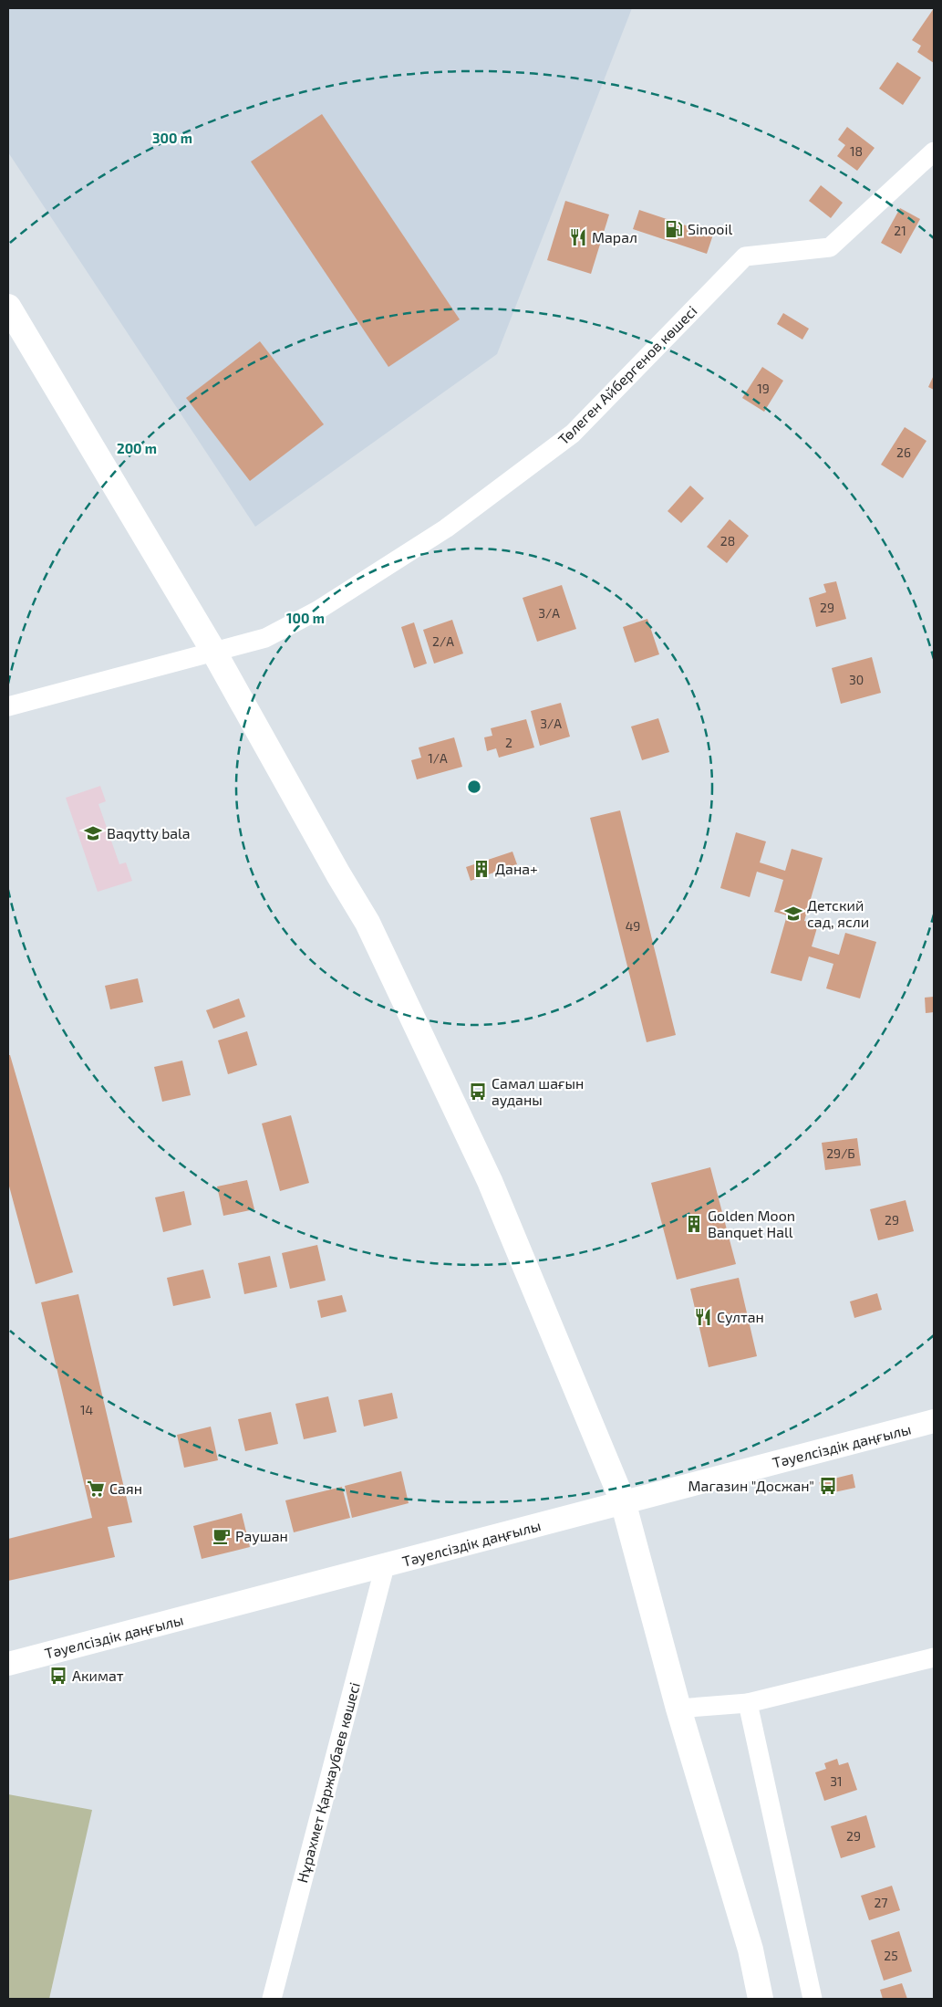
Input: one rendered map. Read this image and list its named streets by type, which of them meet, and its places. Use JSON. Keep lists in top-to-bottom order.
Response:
{
  "streets": {
    "street": ["Төлеген Айбергенов көшесі", "Тәуелсіздік даңғылы", "Нұрахмет Қаржаубаев көшесі"]
  },
  "crossings": [
    ["Тәуелсіздік даңғылы", "Нұрахмет Қаржаубаев көшесі"]
  ],
  "places": {
    "fuel station": ["Sinooil"],
    "restaurant": ["Марал", "Султан"],
    "school or university": ["Baqytty bala", "Детский сад, ясли"],
    "building": ["Дана+", "Golden Moon Banquet Hall"],
    "bus stop": ["Самал шағын ауданы", "Магазин \"Досжан\"", "Акимат"],
    "supermarket": ["Саян"],
    "cafe": ["Раушан"]
  },
  "house_numbers": [
    "18",
    "21",
    "19",
    "26",
    "28",
    "29",
    "3/А",
    "2/А",
    "30",
    "3/А",
    "2",
    "1/А",
    "49",
    "29/Б",
    "29",
    "14",
    "31",
    "29",
    "27",
    "25"
  ],
  "rings": ["300 m", "200 m", "100 m"]
}
